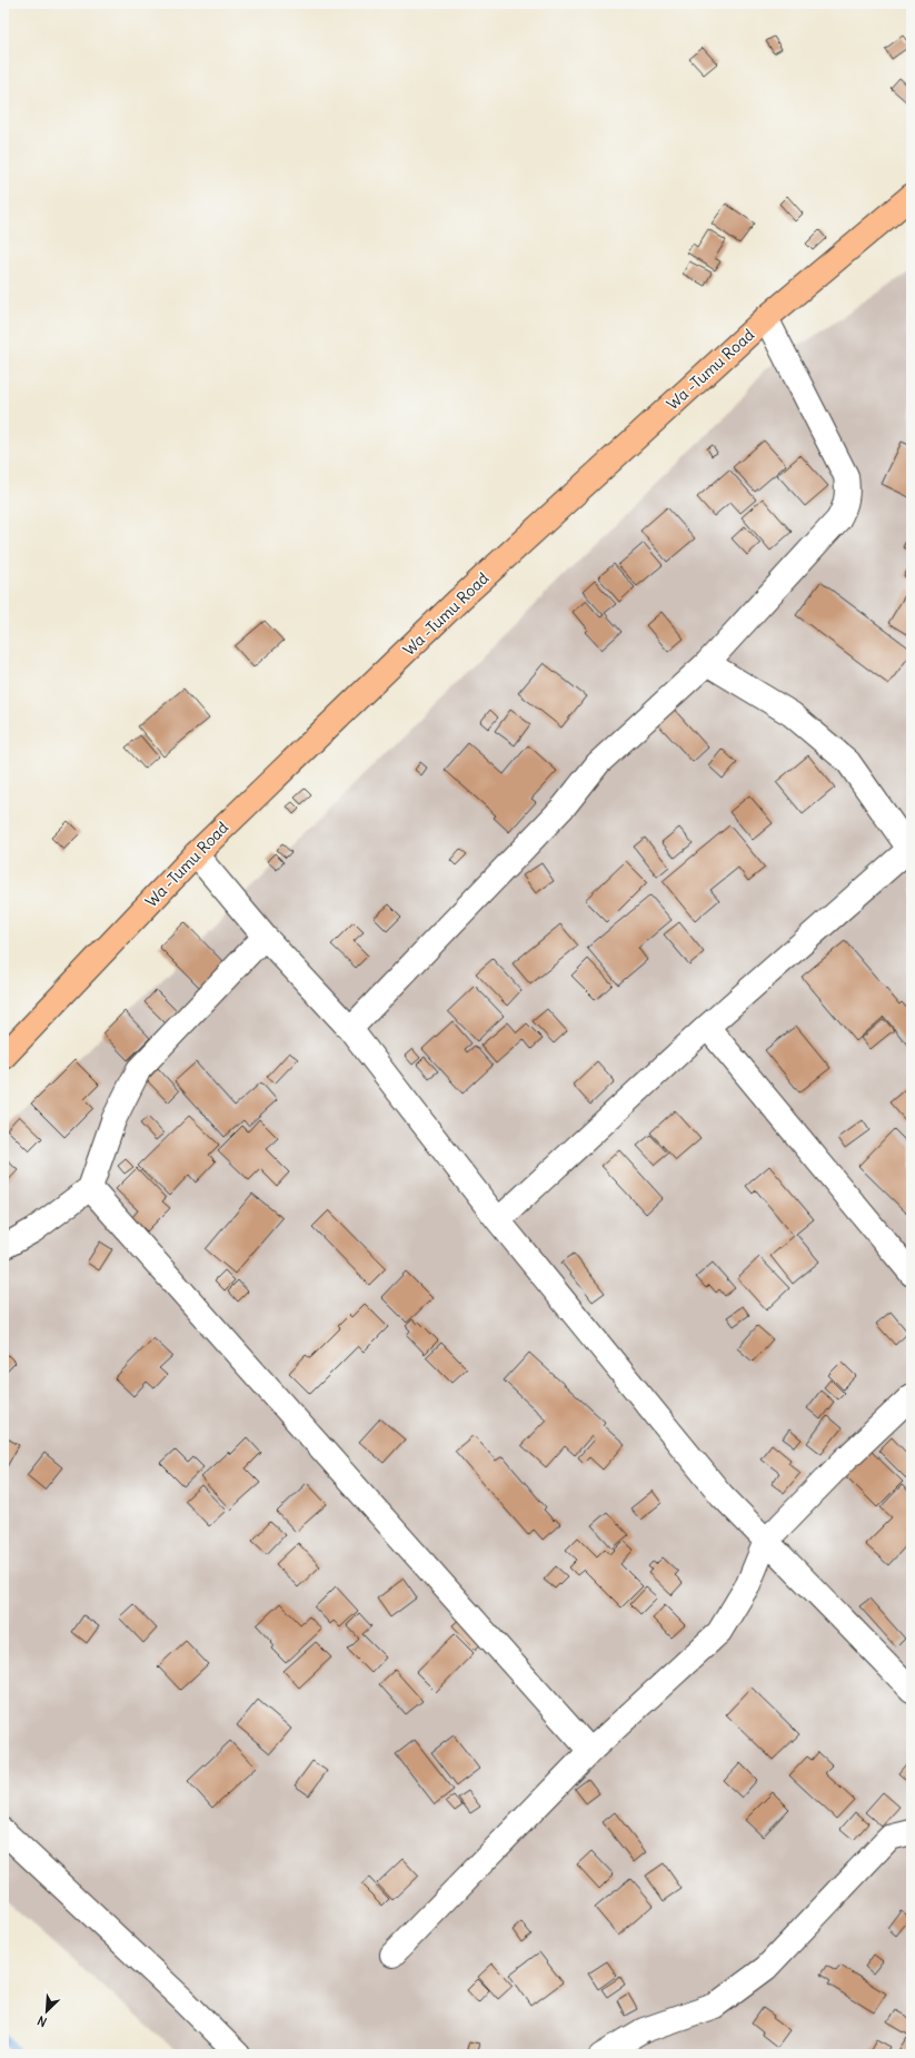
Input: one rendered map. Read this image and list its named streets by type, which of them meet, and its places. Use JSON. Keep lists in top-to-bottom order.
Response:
{
  "streets": {
    "highway": ["Wa -Tumu Road"]
  },
  "north": "bottom left"
}
